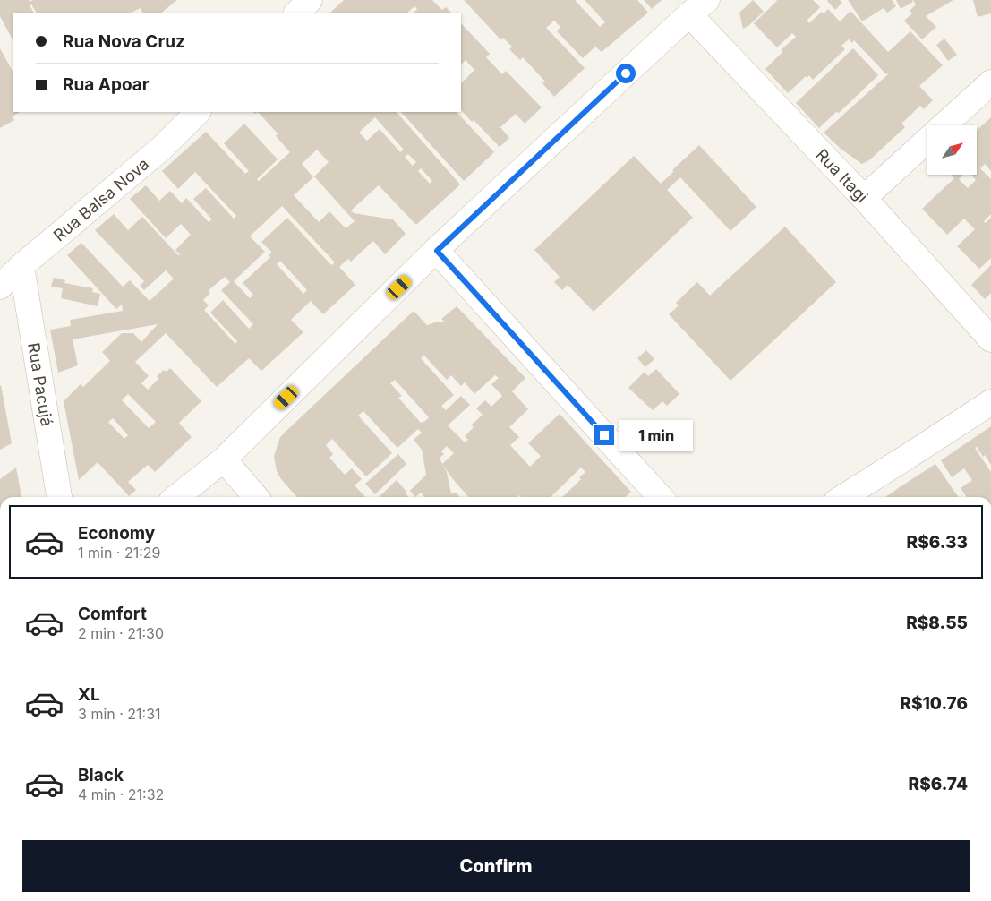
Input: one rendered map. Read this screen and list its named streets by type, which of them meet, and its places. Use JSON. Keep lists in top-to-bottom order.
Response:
{
  "streets": {
    "street": ["Rua Itagi", "Rua Balsa Nova", "Rua Pacujá"]
  },
  "crossings": [
    ["Rua Balsa Nova", "Rua Pacujá"]
  ],
  "north": "top right",
  "page": {
    "banner": ["Rua Nova Cruz", "Rua Apoar"],
    "bubble": "1 min",
    "list": [
      {
        "name": "Economy",
        "note": "1 min · 21:29",
        "value": "R$6.33"
      },
      {
        "name": "Comfort",
        "note": "2 min · 21:30",
        "value": "R$8.55"
      },
      {
        "name": "XL",
        "note": "3 min · 21:31",
        "value": "R$10.76"
      },
      {
        "name": "Black",
        "note": "4 min · 21:32",
        "value": "R$6.74"
      }
    ],
    "buttons": "Confirm"
  }
}
